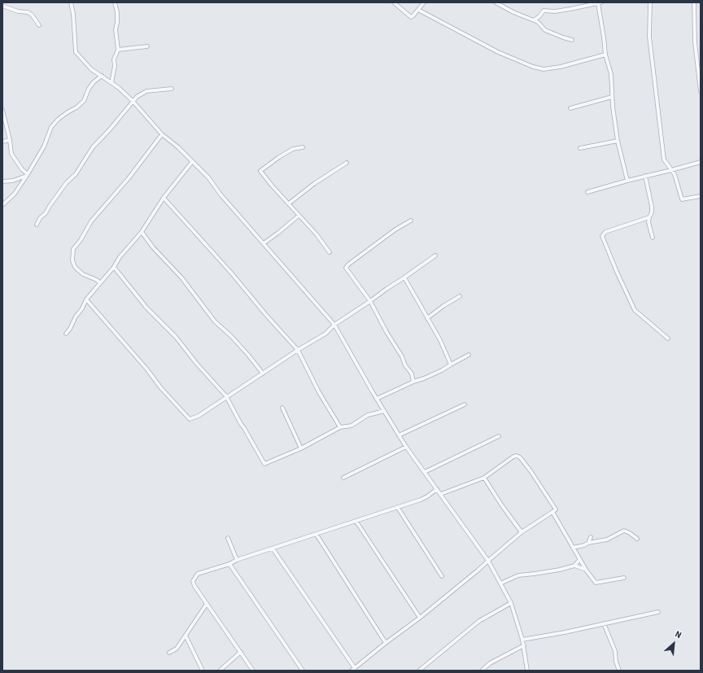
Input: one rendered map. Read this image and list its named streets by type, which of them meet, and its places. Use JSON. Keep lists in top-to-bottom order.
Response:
{
  "north": "top right"
}
